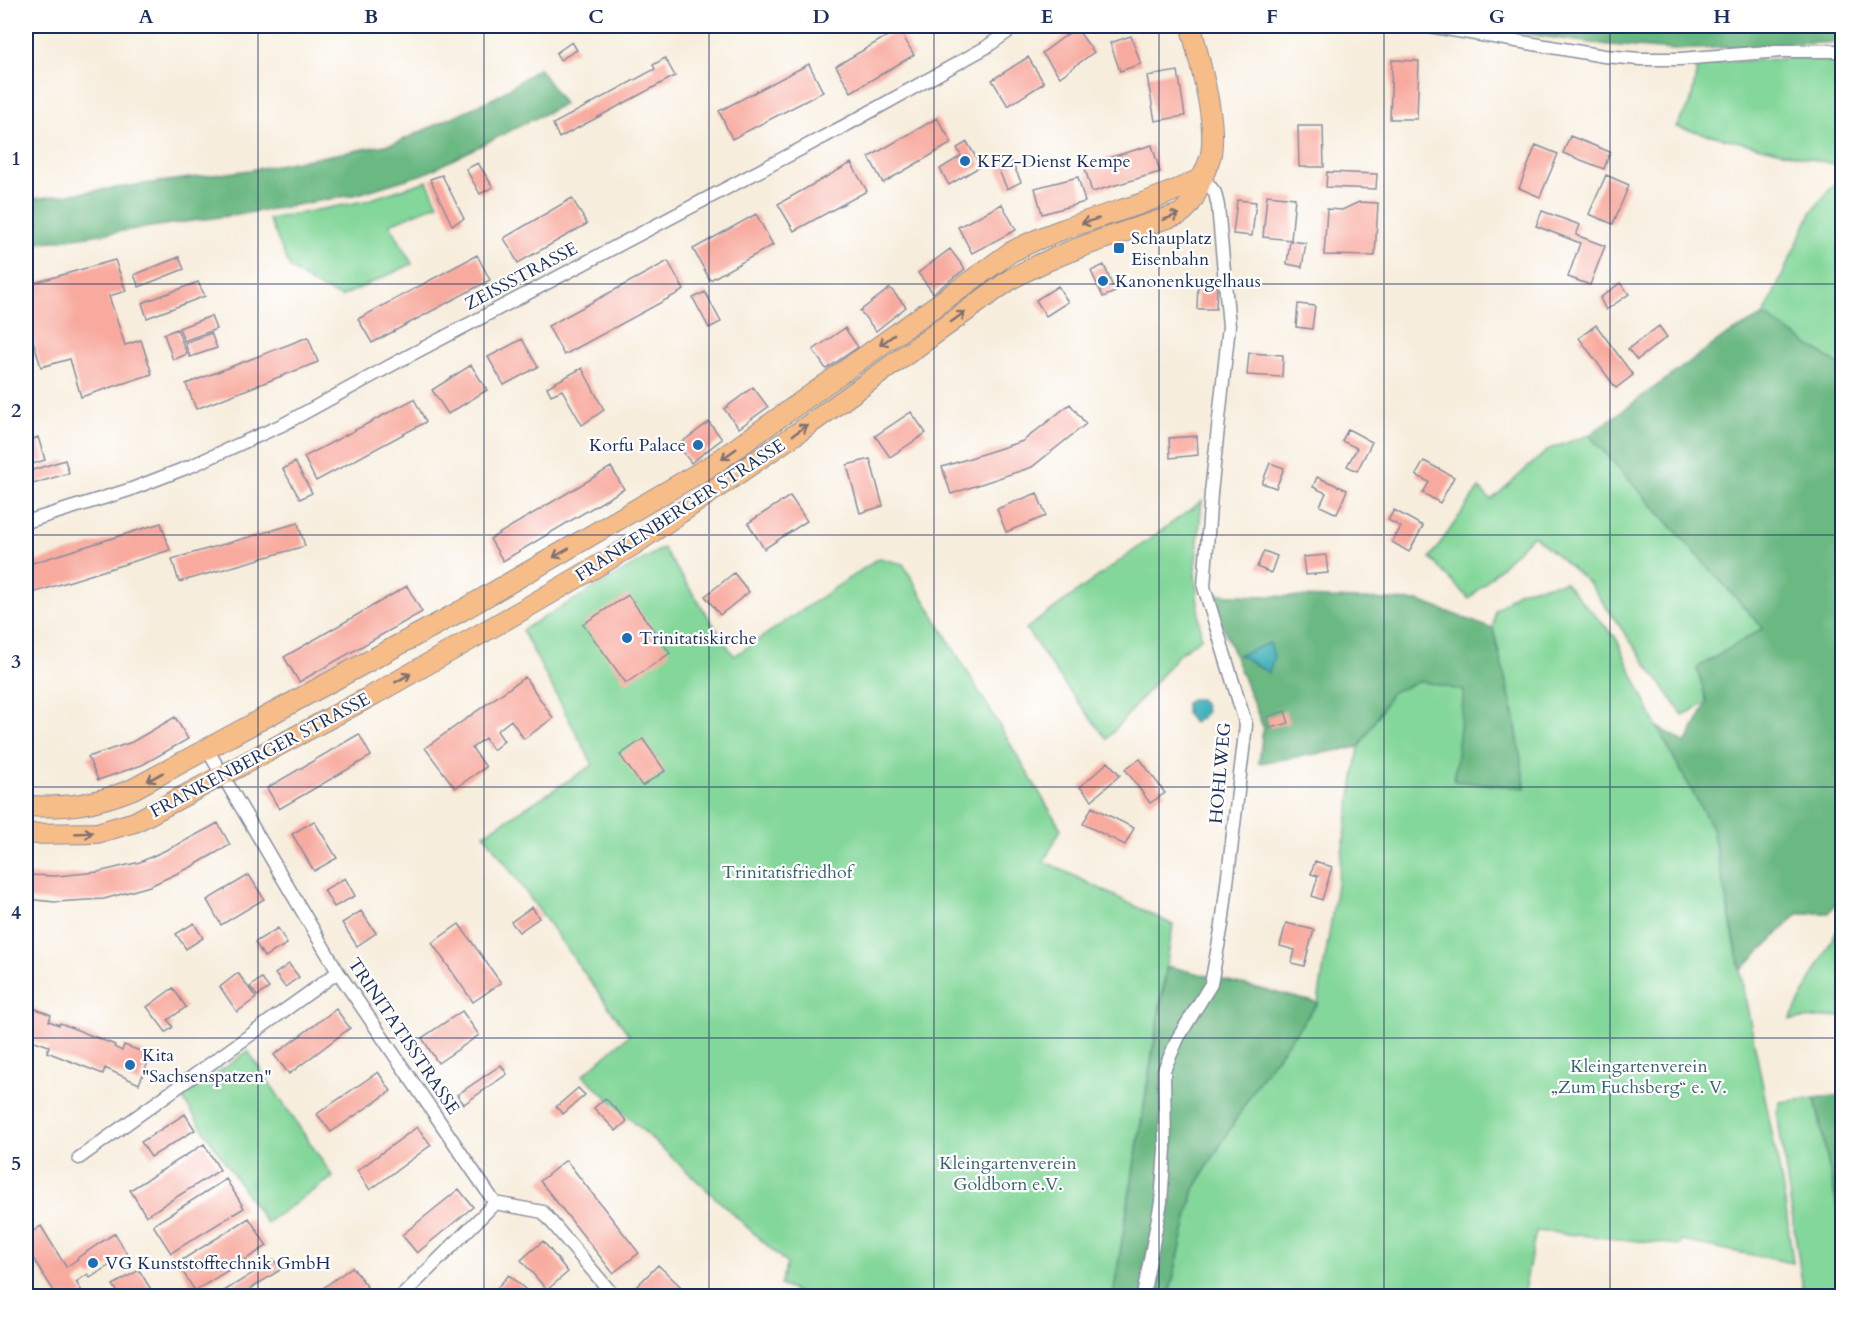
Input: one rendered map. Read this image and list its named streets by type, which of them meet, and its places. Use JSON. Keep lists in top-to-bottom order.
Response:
{
  "streets": {
    "main road": ["FRANKENBERGER STRASSE"],
    "street": ["ZEISSSTRASSE", "HOHLWEG", "TRINITATISSTRASSE"]
  },
  "crossings": [
    ["FRANKENBERGER STRASSE", "HOHLWEG"],
    ["FRANKENBERGER STRASSE", "TRINITATISSTRASSE"]
  ],
  "parks": ["Trinitatisfriedhof", "Kleingartenverein „Zum Fuchsberg“ e. V.", "Kleingartenverein Goldborn e.V."],
  "places": {
    "other": [
      "KFZ-Dienst Kempe",
      "Kanonenkugelhaus",
      "Korfu Palace",
      "Trinitatiskirche",
      "Kita \"Sachsenspatzen\"",
      "VG Kunststofftechnik GmbH"
    ],
    "transit": ["Schauplatz Eisenbahn"]
  },
  "grid": {
    "columns": [
      "A",
      "B",
      "C",
      "D",
      "E",
      "F",
      "G",
      "H"
    ],
    "rows": [
      "1",
      "2",
      "3",
      "4",
      "5"
    ]
  }
}
